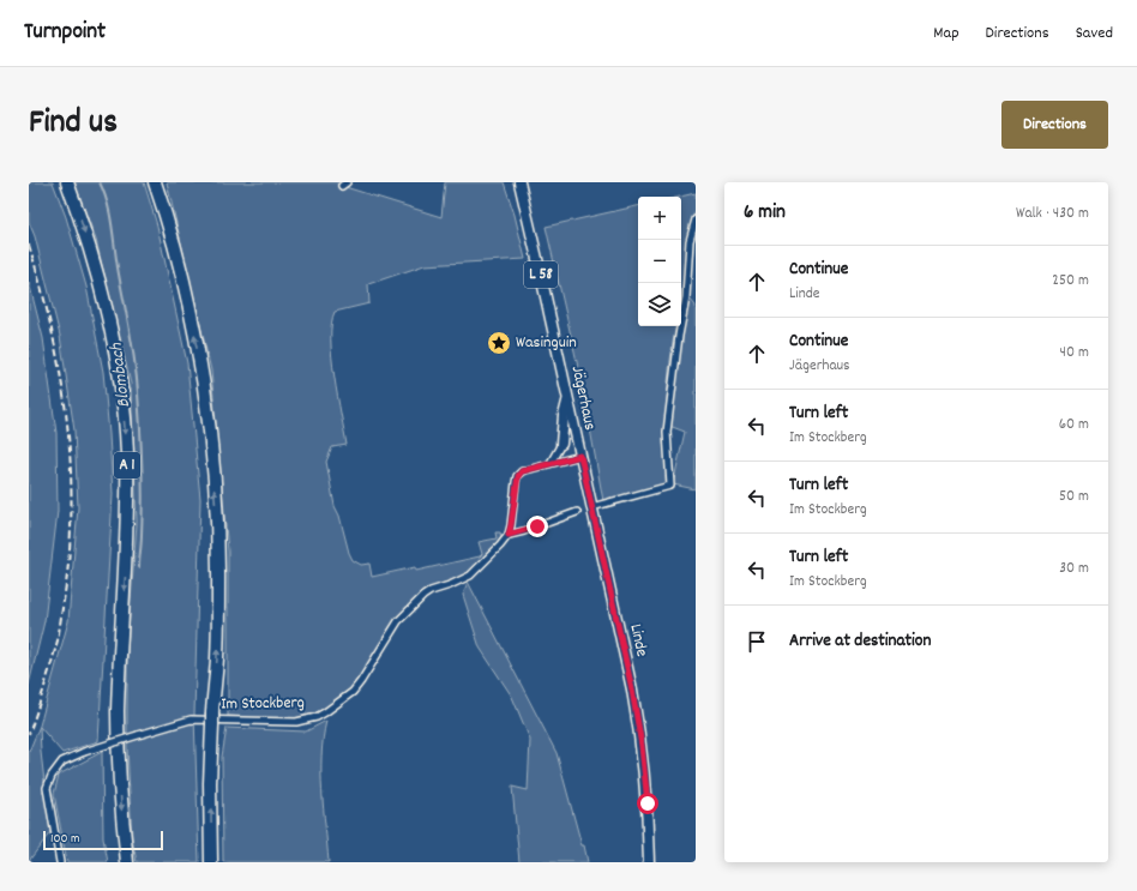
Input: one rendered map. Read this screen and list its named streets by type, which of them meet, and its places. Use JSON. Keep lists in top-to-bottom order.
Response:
{
  "streets": {
    "highway": ["A 1"],
    "main road": ["L 58", "Jägerhaus", "Linde"],
    "street": ["Im Stockberg"]
  },
  "crossings": [
    ["Jägerhaus", "Linde"],
    ["Jägerhaus", "Im Stockberg"]
  ],
  "water": ["Blombach"],
  "places": {
    "place": ["Wasinguin"]
  },
  "scale_bar": "100 m",
  "page": {
    "header": "Turnpoint",
    "nav": ["Map", "Directions", "Saved"],
    "title": "Find us",
    "buttons": "Directions",
    "heading": ["6 min", "Walk · 430 m"],
    "map_buttons": ["+", "−"],
    "list": [
      ["Continue", "Linde", "250 m"],
      ["Continue", "Jägerhaus", "40 m"],
      ["Turn left", "Im Stockberg", "60 m"],
      ["Turn left", "Im Stockberg", "50 m"],
      ["Turn left", "Im Stockberg", "30 m"],
      "Arrive at destination"
    ],
    "scale": "100 m"
  }
}
